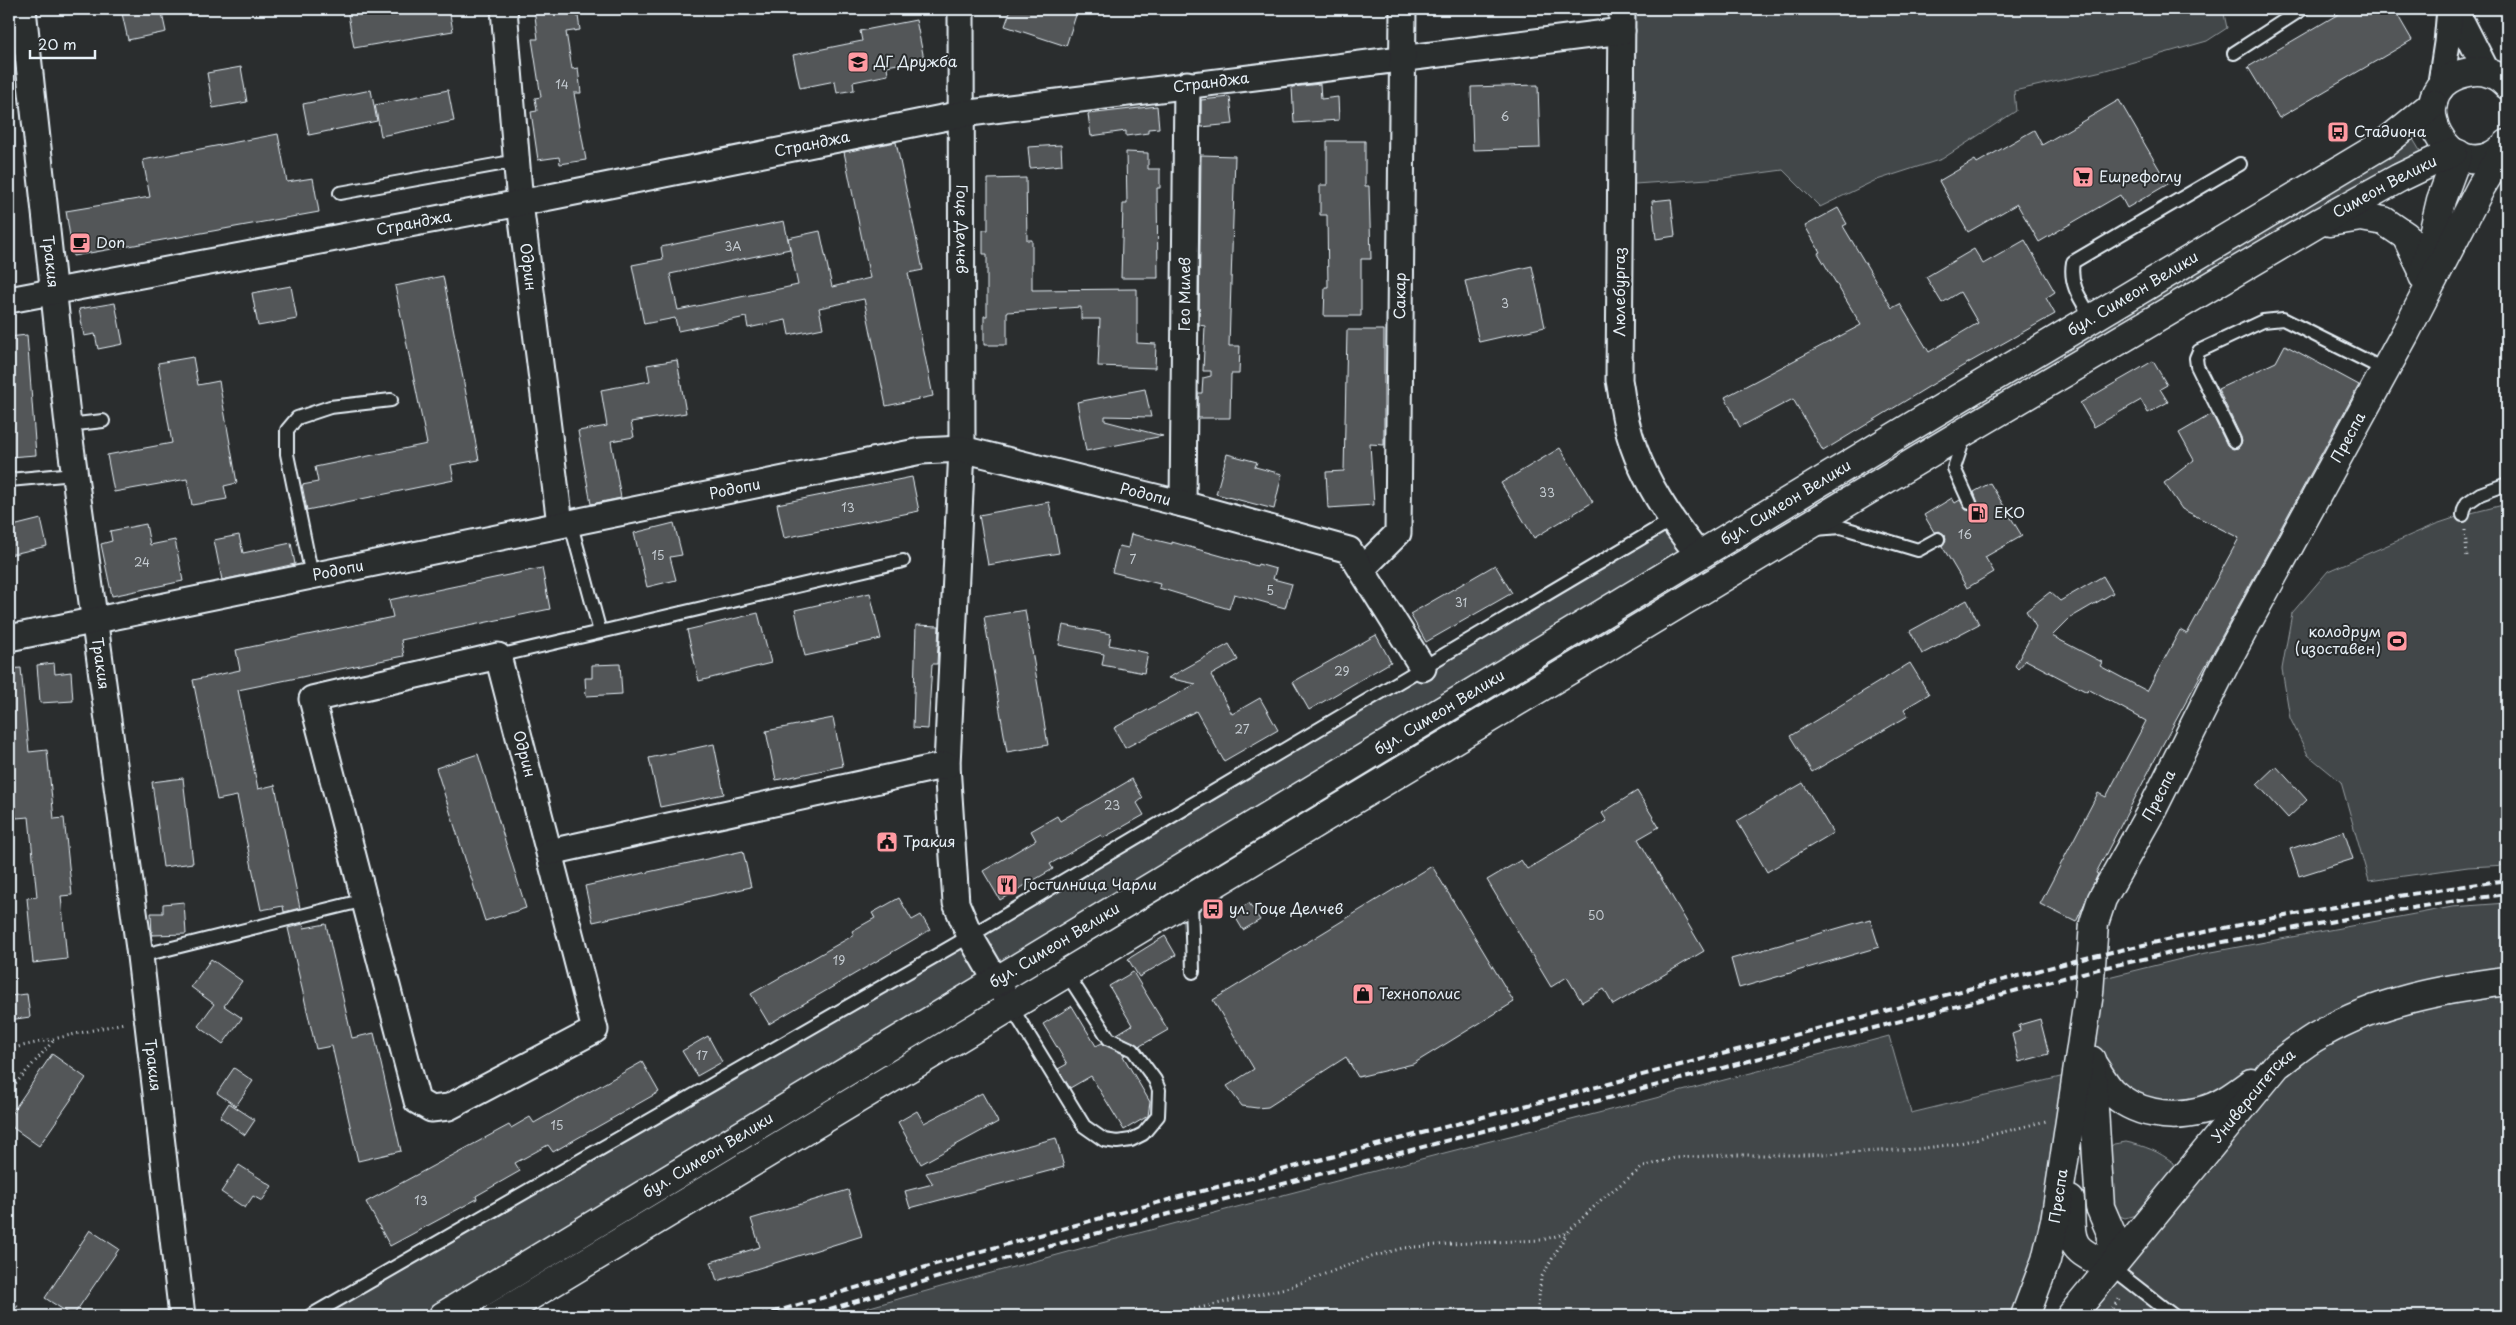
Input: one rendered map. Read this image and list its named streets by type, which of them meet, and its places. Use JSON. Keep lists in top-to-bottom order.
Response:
{
  "streets": {
    "main road": [
      "Симеон Велики",
      "бул. Симеон Велики",
      "Преспа",
      "Университетска"
    ],
    "street": [
      "Странджа",
      "Гоце Делчев",
      "Тракия",
      "Одрин",
      "Люлебургаз",
      "Гео Милев",
      "Сакар",
      "Родопи"
    ]
  },
  "crossings": [
    ["Странджа", "Гоце Делчев"],
    ["Странджа", "Тракия"],
    ["Странджа", "Одрин"],
    ["Странджа", "Люлебургаз"],
    ["Странджа", "Гео Милев"],
    ["Странджа", "Сакар"],
    ["Симеон Велики", "бул. Симеон Велики"],
    ["Гоце Делчев", "бул. Симеон Велики"],
    ["Гоце Делчев", "Родопи"],
    ["Тракия", "Родопи"],
    ["Одрин", "Родопи"],
    ["Люлебургаз", "бул. Симеон Велики"],
    ["Гео Милев", "Родопи"],
    ["Сакар", "Родопи"]
  ],
  "places": {
    "school or university": ["ДГ Дружба"],
    "bus stop": ["Стадиона", "ул. Гоце Делчев"],
    "supermarket": ["Ешрефоглу"],
    "cafe": ["Don"],
    "fuel station": ["EKO"],
    "sports": ["колодрум (изоставен)"],
    "public building": ["Тракия"],
    "restaurant": ["Гостилница Чарли"],
    "shop": ["Технополис"]
  },
  "house_numbers": [
    "14",
    "6",
    "3А",
    "3",
    "33",
    "13",
    "16",
    "15",
    "7",
    "24",
    "5",
    "31",
    "29",
    "27",
    "23",
    "50",
    "19",
    "17",
    "15",
    "13"
  ],
  "scale_bar": "20 m"
}
